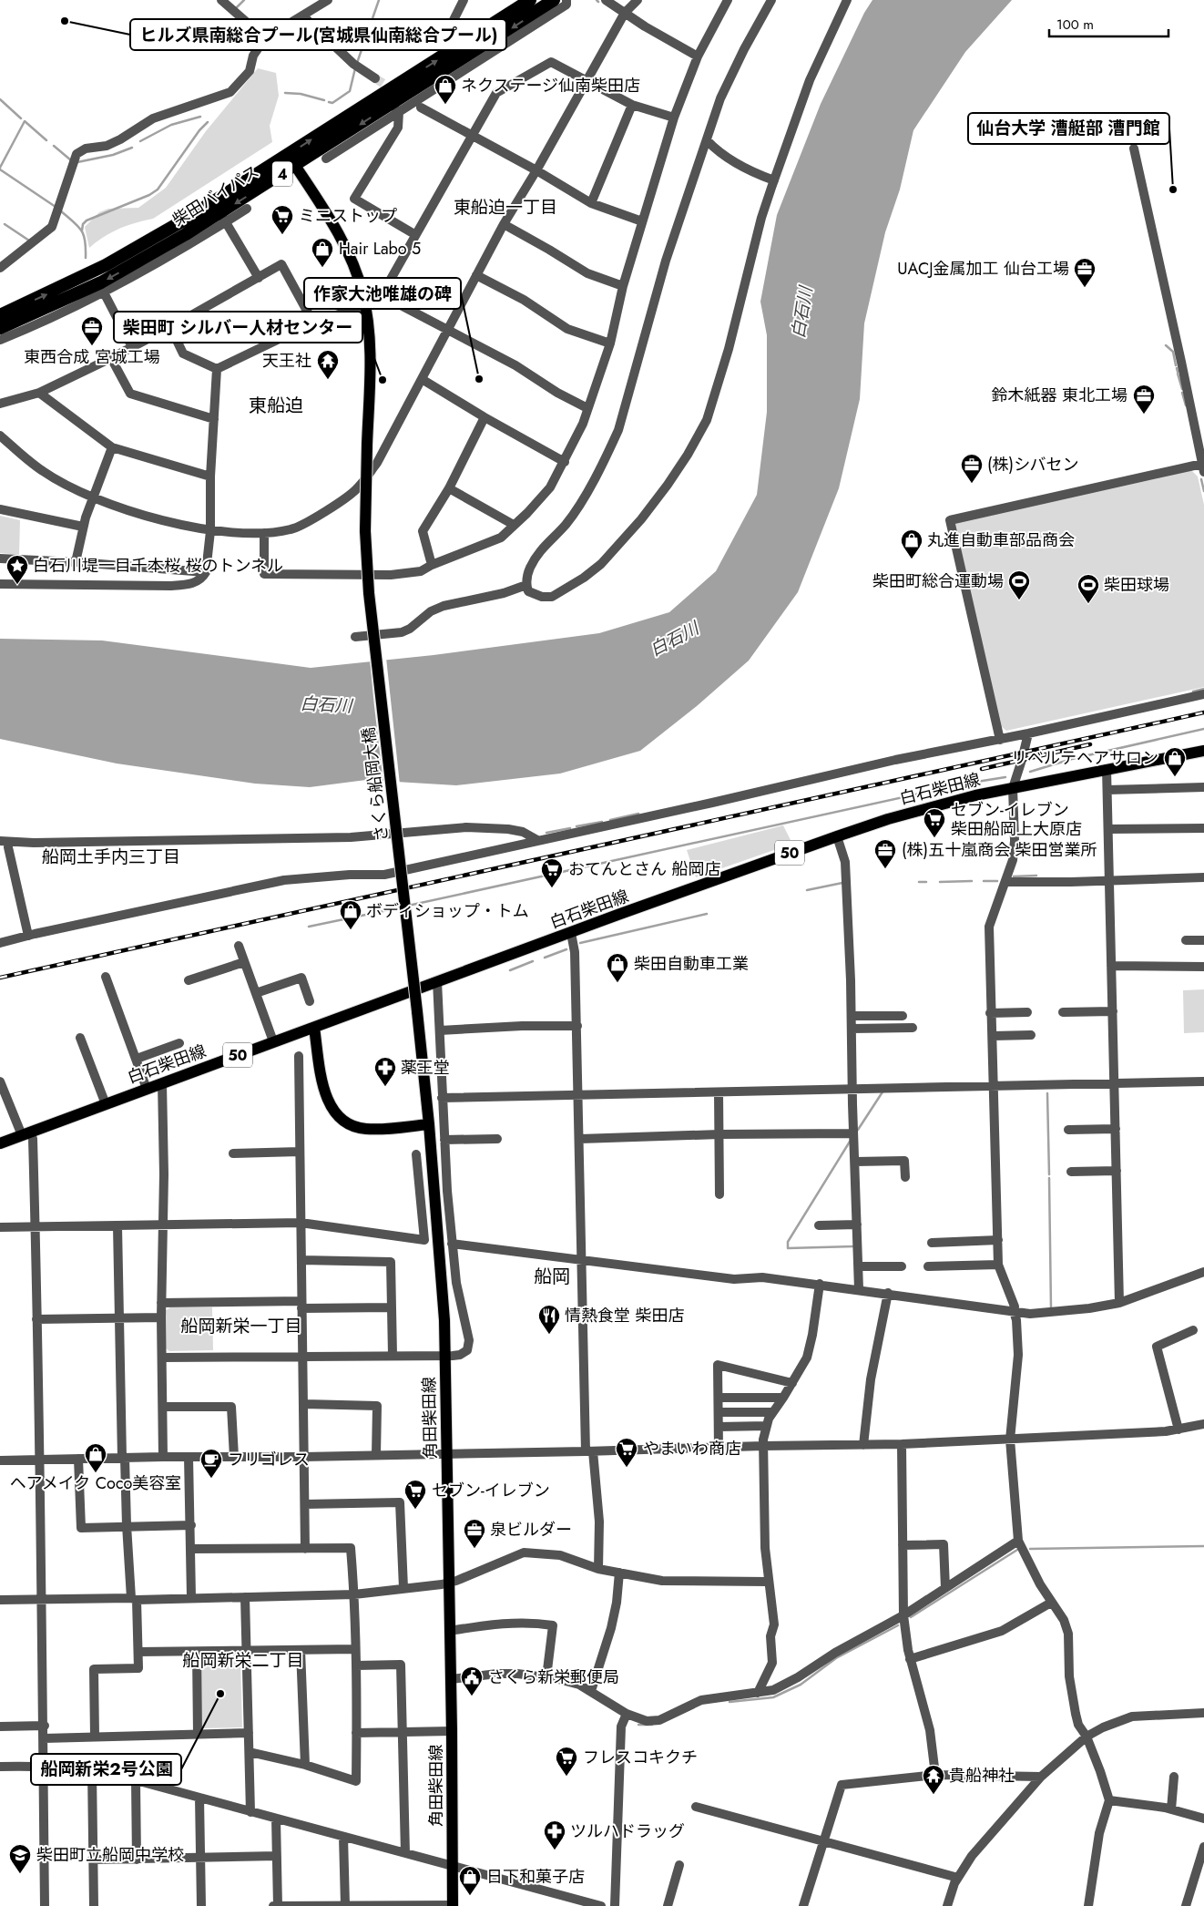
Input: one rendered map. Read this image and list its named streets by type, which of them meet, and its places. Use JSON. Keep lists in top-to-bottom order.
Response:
{
  "streets": {
    "highway": ["4", "柴田バイパス"],
    "main road": [
      "さくら船岡大橋",
      "白石柴田線",
      "50",
      "角田柴田線"
    ]
  },
  "crossings": [
    ["さくら船岡大橋", "角田柴田線"]
  ],
  "districts": [
    "東船迫一丁目",
    "東船迫",
    "船岡土手内三丁目",
    "船岡",
    "船岡新栄一丁目",
    "船岡新栄二丁目"
  ],
  "water": ["白石川"],
  "places": {
    "other": [
      "ヒルズ県南総合プール(宮城県仙南総合プール)",
      "仙台大学 漕艇部 漕門館",
      "作家大池唯雄の碑",
      "柴田町 シルバー人材センター",
      "船岡新栄2号公園"
    ],
    "shop": [
      "ネクステージ仙南柴田店",
      "Hair Labo 5",
      "丸進自動車部品商会",
      "リベルテヘアサロン",
      "ボディショップ・トム",
      "柴田自動車工業",
      "ヘアメイク Coco美容室",
      "日下和菓子店"
    ],
    "supermarket": [
      "ミニストップ",
      "セブン-イレブン 柴田船岡上大原店",
      "おてんとさん 船岡店",
      "やまいわ商店",
      "セブン-イレブン",
      "フレスコキクチ"
    ],
    "office": [
      "UACJ金属加工 仙台工場",
      "東西合成 宮城工場",
      "鈴木紙器 東北工場",
      "(株)シバセン",
      "(株)五十嵐商会 柴田営業所",
      "泉ビルダー"
    ],
    "temple": ["天王社", "貴船神社"],
    "place": ["白石川堤一目千本桜 桜のトンネル"],
    "sports": ["柴田町総合運動場", "柴田球場"],
    "pharmacy": ["薬王堂", "ツルハドラッグ"],
    "restaurant": ["情熱食堂 柴田店"],
    "cafe": ["フリゴレス"],
    "public building": ["さくら新栄郵便局"],
    "school or university": ["柴田町立船岡中学校"]
  },
  "scale_bar": "100 m"
}
